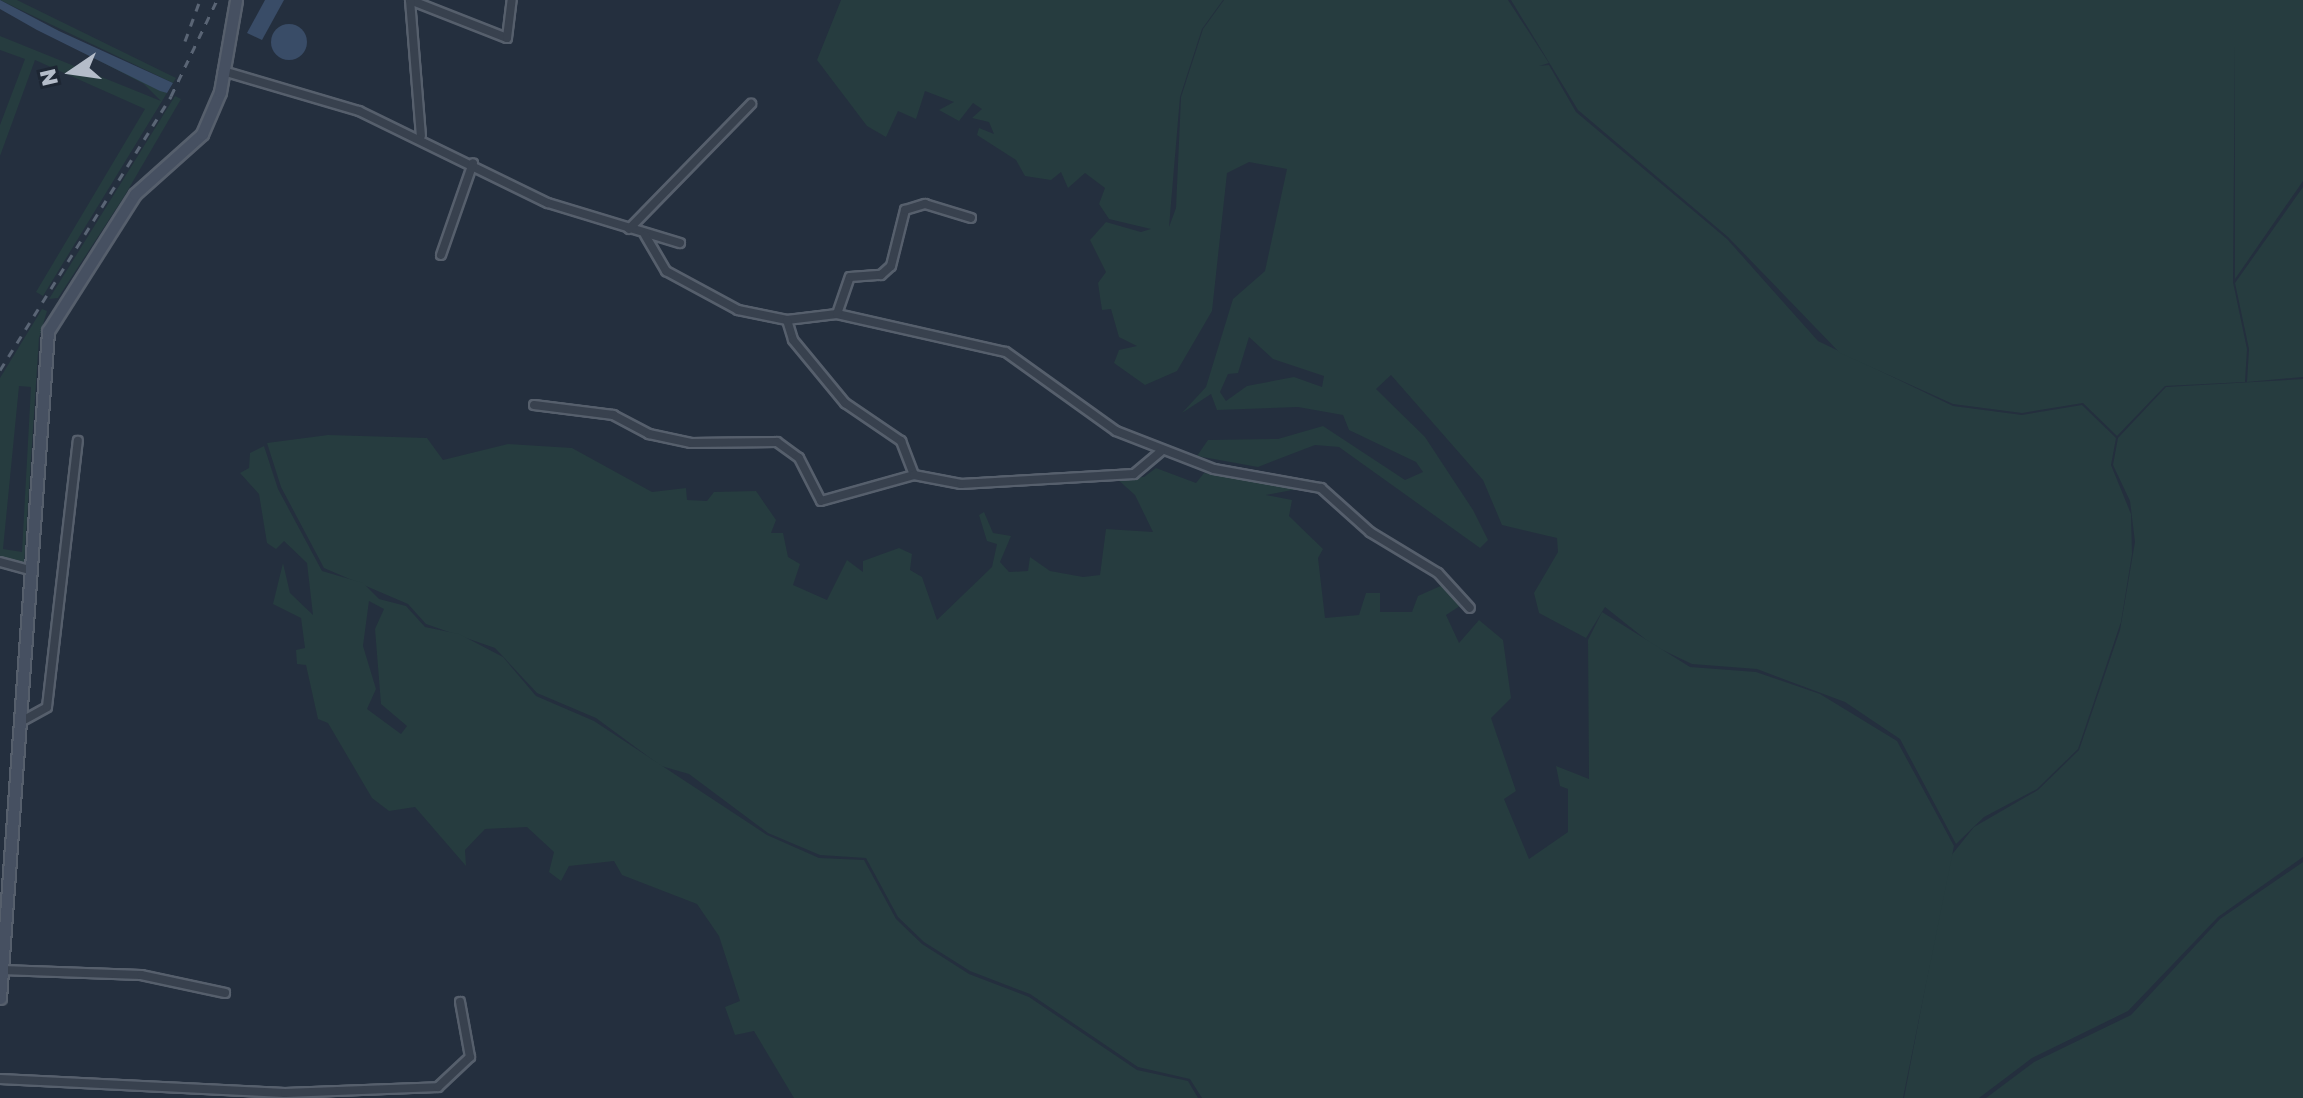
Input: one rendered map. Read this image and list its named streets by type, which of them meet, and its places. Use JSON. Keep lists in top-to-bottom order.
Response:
{
  "north": "left"
}
